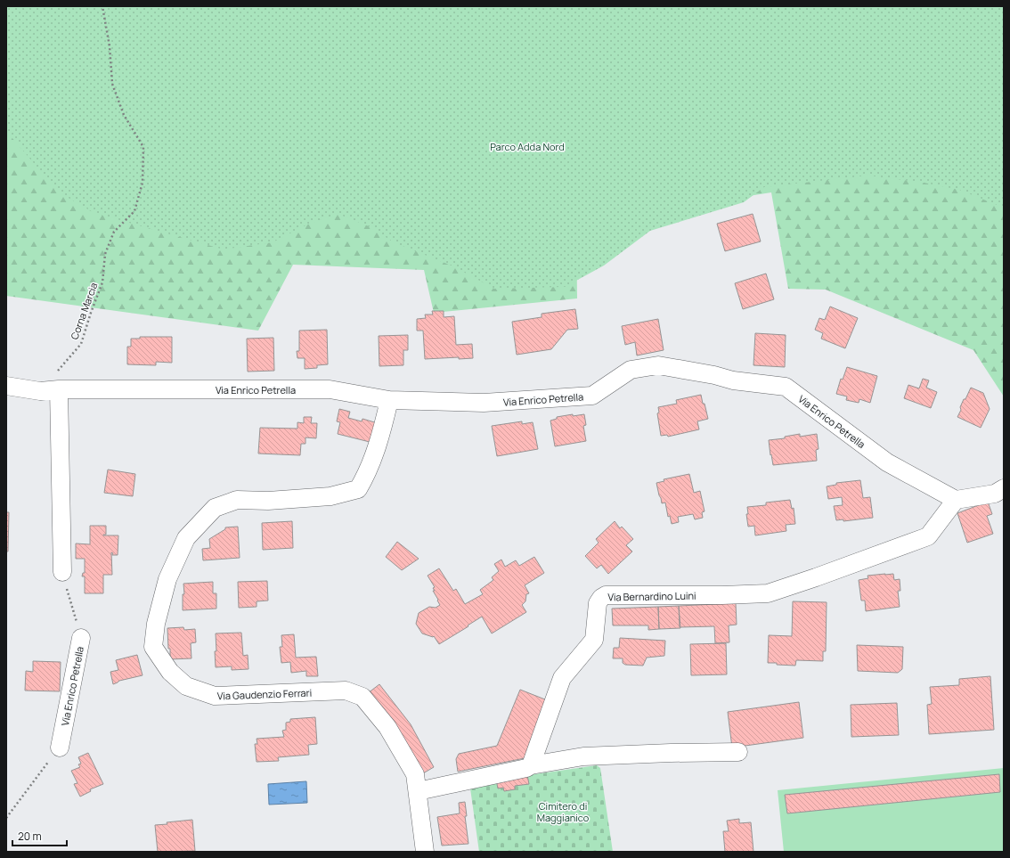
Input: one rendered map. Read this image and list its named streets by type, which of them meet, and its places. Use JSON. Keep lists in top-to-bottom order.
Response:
{
  "streets": {
    "street": ["Via Enrico Petrella", "Via Bernardino Luini", "Via Gaudenzio Ferrari"],
    "path": ["Corna Marcia"]
  },
  "crossings": [
    ["Corna Marcia", "Via Enrico Petrella"],
    ["Via Enrico Petrella", "Via Bernardino Luini"],
    ["Via Enrico Petrella", "Via Gaudenzio Ferrari"]
  ],
  "parks": ["Parco Adda Nord", "Cimitero di Maggianico"],
  "scale_bar": "20 m"
}
